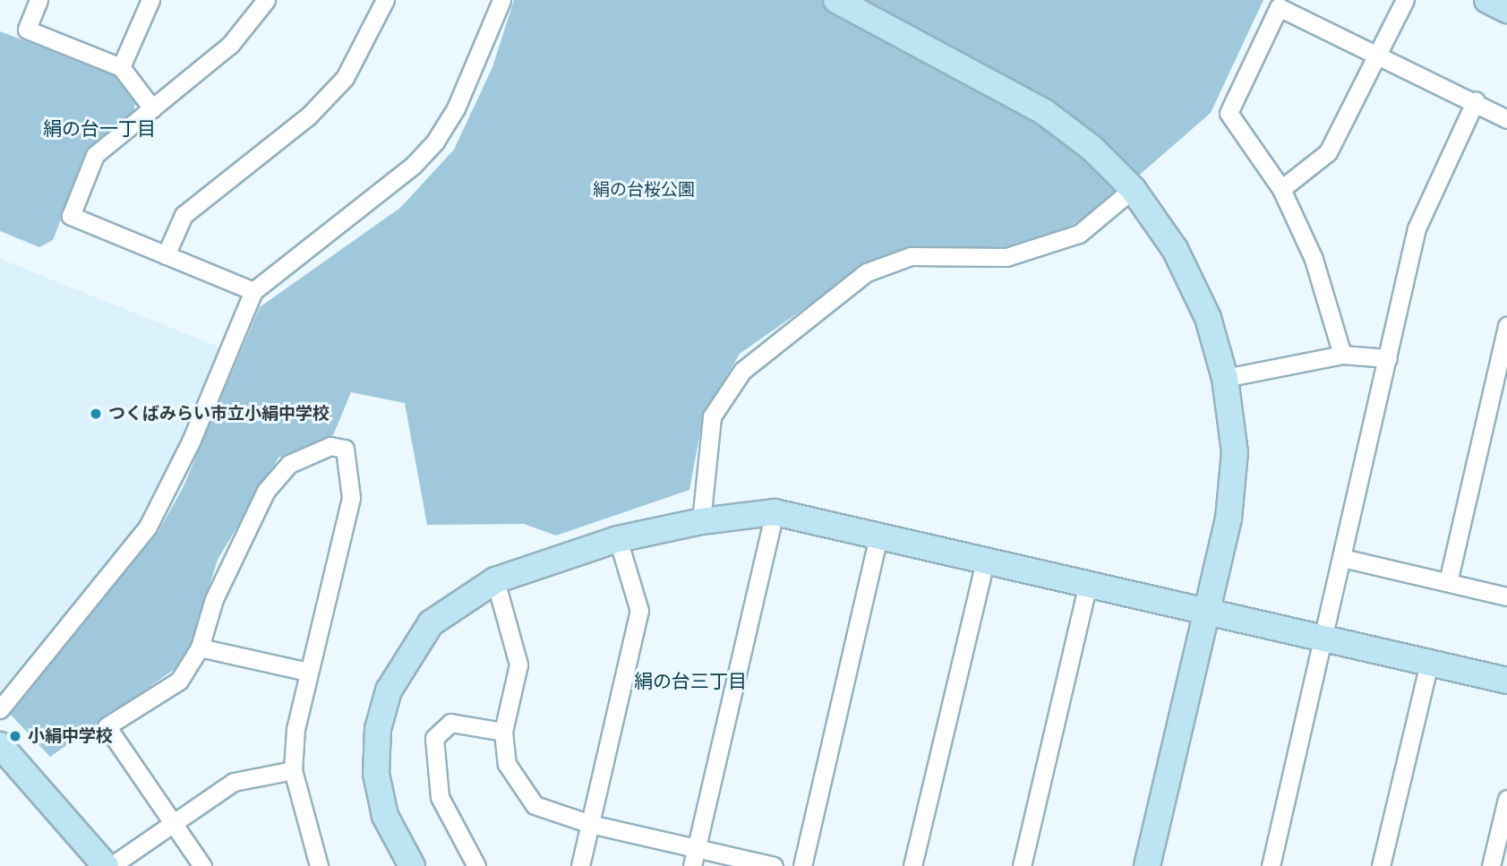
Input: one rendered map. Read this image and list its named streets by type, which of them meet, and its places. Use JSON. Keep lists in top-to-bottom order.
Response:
{
  "districts": ["絹の台一丁目", "絹の台三丁目"],
  "parks": ["絹の台桜公園"],
  "places": ["つくばみらい市立小絹中学校", "小絹中学校"]
}
